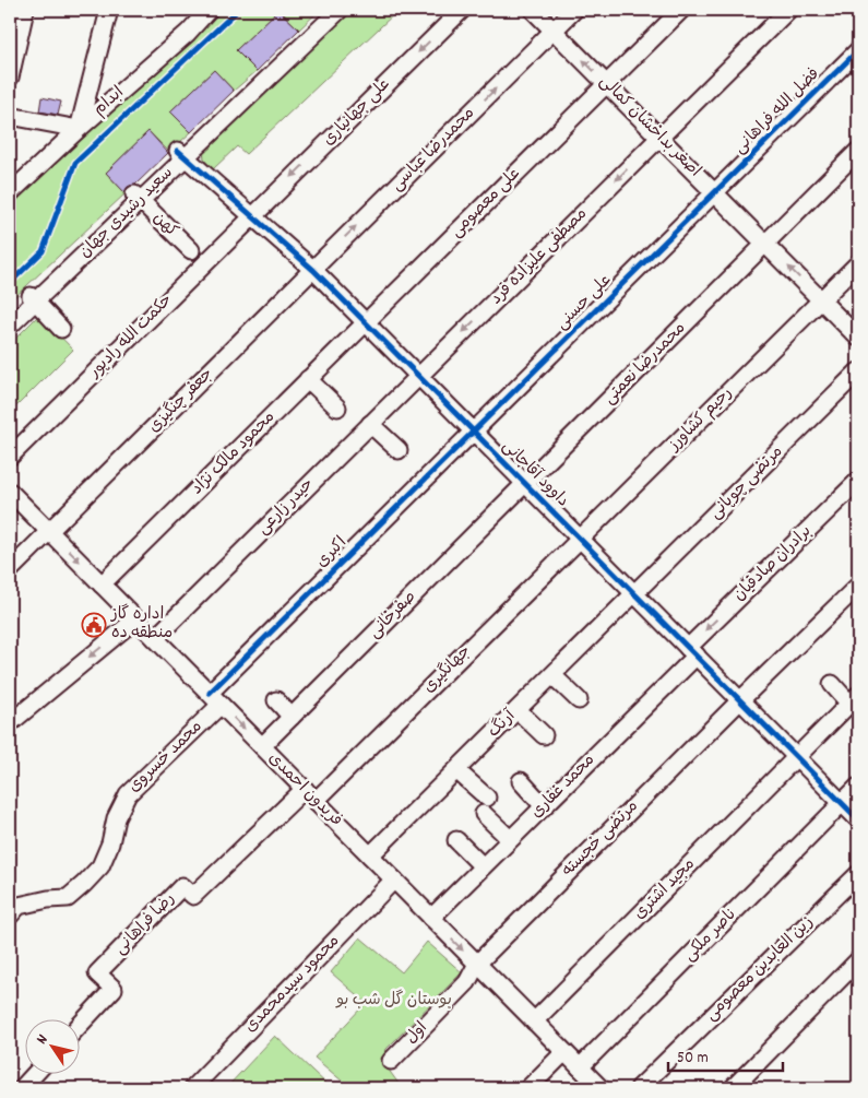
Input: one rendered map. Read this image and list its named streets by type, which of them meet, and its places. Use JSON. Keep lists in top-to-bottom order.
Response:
{
  "streets": {
    "street": [
      "ابدام",
      "فضل الله فراهانی",
      "علی جهانیاری",
      "اصغر بداخشان کمالی",
      "محمدرضا عباسی",
      "علی معصومی",
      "سعید رشیدی جهان",
      "کهن",
      "مصطفی علیزاده فرد",
      "علی حسنی",
      "حکمت الله رادپور",
      "محمدرضا نعمتی",
      "جعفر چنگیزی",
      "رحیم کشاورز",
      "محمود مالک نژاد",
      "داوود آقاجانی",
      "مرتضی چوپانی",
      "حیدر زارعی",
      "اکبری",
      "برادران صادقیان",
      "صفرخانی",
      "جهانگیری",
      "آرنگ",
      "محمد خسروی",
      "محمد غفاری",
      "فریدون احمدی",
      "مرتضی خجسته",
      "مجید اشتری",
      "رضا فراهانی",
      "ناصر ملکی",
      "زین العابدین معصومی",
      "محمود سیدمحمدی",
      "اول"
    ]
  },
  "crossings": [
    ["فضل الله فراهانی", "اصغر بداخشان کمالی"],
    ["فضل الله فراهانی", "علی حسنی"],
    ["علی جهانیاری", "حکمت الله رادپور"],
    ["علی جهانیاری", "داوود آقاجانی"],
    ["اصغر بداخشان کمالی", "محمدرضا عباسی"],
    ["اصغر بداخشان کمالی", "علی معصومی"],
    ["اصغر بداخشان کمالی", "مصطفی علیزاده فرد"],
    ["اصغر بداخشان کمالی", "علی حسنی"],
    ["اصغر بداخشان کمالی", "محمدرضا نعمتی"],
    ["اصغر بداخشان کمالی", "رحیم کشاورز"],
    ["محمدرضا عباسی", "جعفر چنگیزی"],
    ["محمدرضا عباسی", "داوود آقاجانی"],
    ["علی معصومی", "محمود مالک نژاد"],
    ["علی معصومی", "داوود آقاجانی"],
    ["سعید رشیدی جهان", "کهن"],
    ["سعید رشیدی جهان", "داوود آقاجانی"],
    ["مصطفی علیزاده فرد", "داوود آقاجانی"],
    ["مصطفی علیزاده فرد", "حیدر زارعی"],
    ["علی حسنی", "داوود آقاجانی"],
    ["علی حسنی", "اکبری"],
    ["حکمت الله رادپور", "داوود آقاجانی"],
    ["محمدرضا نعمتی", "داوود آقاجانی"],
    ["محمدرضا نعمتی", "صفرخانی"],
    ["جعفر چنگیزی", "داوود آقاجانی"],
    ["جعفر چنگیزی", "فریدون احمدی"],
    ["رحیم کشاورز", "داوود آقاجانی"],
    ["رحیم کشاورز", "جهانگیری"],
    ["محمود مالک نژاد", "داوود آقاجانی"],
    ["محمود مالک نژاد", "فریدون احمدی"],
    ["داوود آقاجانی", "مرتضی چوپانی"],
    ["داوود آقاجانی", "حیدر زارعی"],
    ["داوود آقاجانی", "اکبری"],
    ["داوود آقاجانی", "برادران صادقیان"],
    ["داوود آقاجانی", "صفرخانی"],
    ["داوود آقاجانی", "جهانگیری"],
    ["داوود آقاجانی", "آرنگ"],
    ["داوود آقاجانی", "محمد غفاری"],
    ["داوود آقاجانی", "مرتضی خجسته"],
    ["داوود آقاجانی", "مجید اشتری"],
    ["داوود آقاجانی", "ناصر ملکی"],
    ["مرتضی چوپانی", "آرنگ"],
    ["حیدر زارعی", "فریدون احمدی"],
    ["اکبری", "محمد خسروی"],
    ["اکبری", "فریدون احمدی"],
    ["برادران صادقیان", "محمد غفاری"],
    ["صفرخانی", "فریدون احمدی"],
    ["جهانگیری", "فریدون احمدی"],
    ["جهانگیری", "رضا فراهانی"],
    ["آرنگ", "فریدون احمدی"],
    ["محمد خسروی", "فریدون احمدی"],
    ["محمد غفاری", "فریدون احمدی"],
    ["فریدون احمدی", "مرتضی خجسته"],
    ["فریدون احمدی", "مجید اشتری"],
    ["فریدون احمدی", "رضا فراهانی"],
    ["فریدون احمدی", "ناصر ملکی"],
    ["فریدون احمدی", "محمود سیدمحمدی"],
    ["مرتضی خجسته", "اول"]
  ],
  "one_way": [
    "علی جهانیاری",
    "محمدرضا عباسی",
    "مصطفی علیزاده فرد",
    "برادران صادقیان"
  ],
  "parks": ["بوستان گل شب بو"],
  "places": {
    "public building": ["اداره گاز منطقه ده"]
  },
  "scale_bar": "50 m",
  "north": "top left"
}
